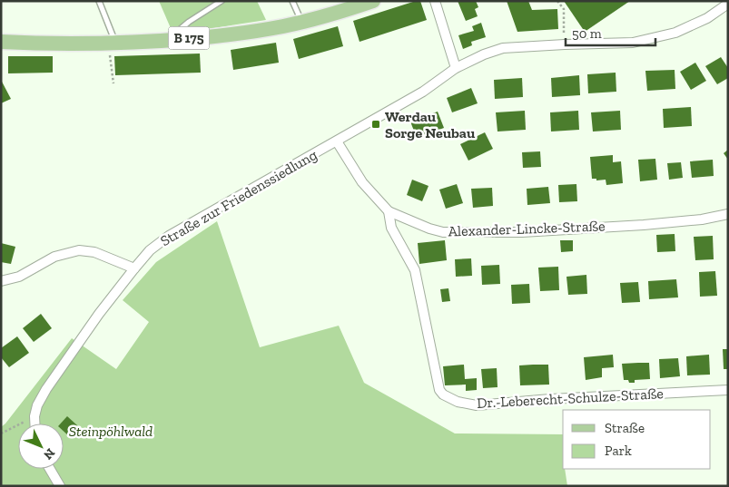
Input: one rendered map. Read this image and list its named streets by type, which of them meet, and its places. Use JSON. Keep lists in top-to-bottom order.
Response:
{
  "streets": {
    "main road": ["B 175"],
    "street": ["Straße zur Friedenssiedlung", "Alexander-Lincke-Straße", "Dr.-Leberecht-Schulze-Straße"]
  },
  "crossings": [
    ["Straße zur Friedenssiedlung", "Alexander-Lincke-Straße"],
    ["Alexander-Lincke-Straße", "Dr.-Leberecht-Schulze-Straße"]
  ],
  "parks": ["Steinpöhlwald"],
  "places": {
    "transit": ["Werdau Sorge Neubau"]
  },
  "legend": ["Straße", "Park"],
  "scale_bar": "50 m",
  "north": "bottom right"
}
